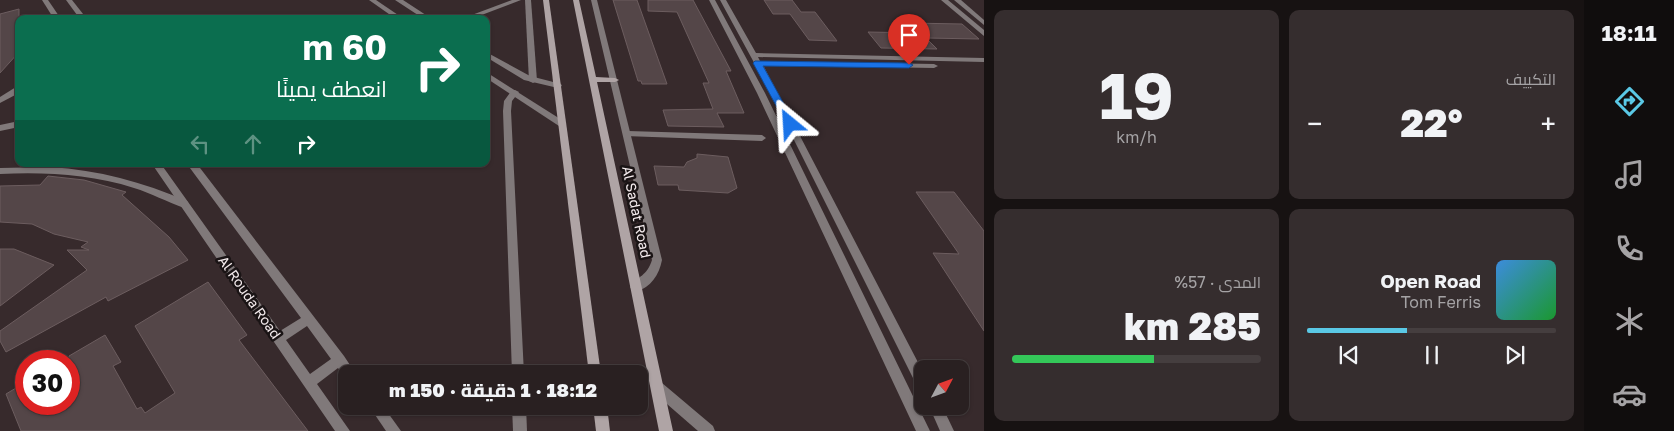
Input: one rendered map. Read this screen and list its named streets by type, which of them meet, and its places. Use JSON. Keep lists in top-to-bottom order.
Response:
{
  "streets": {
    "main road": ["Al Sadat Road"],
    "street": ["Al Rouda Road"]
  },
  "north": "top right",
  "page": {
    "tabs": "18:11",
    "tile": [
      "التكييف",
      ["19", "km/h"],
      ["المدى · 57%", "285 km"]
    ],
    "turn": ["60 m", "انعطف يمينًا"],
    "heat": ["−", "22°", "+"],
    "song": ["Open Road", "Tom Ferris"],
    "limit": "30",
    "trip": "18:12 · 1 دقيقة · 150 m"
  }
}
